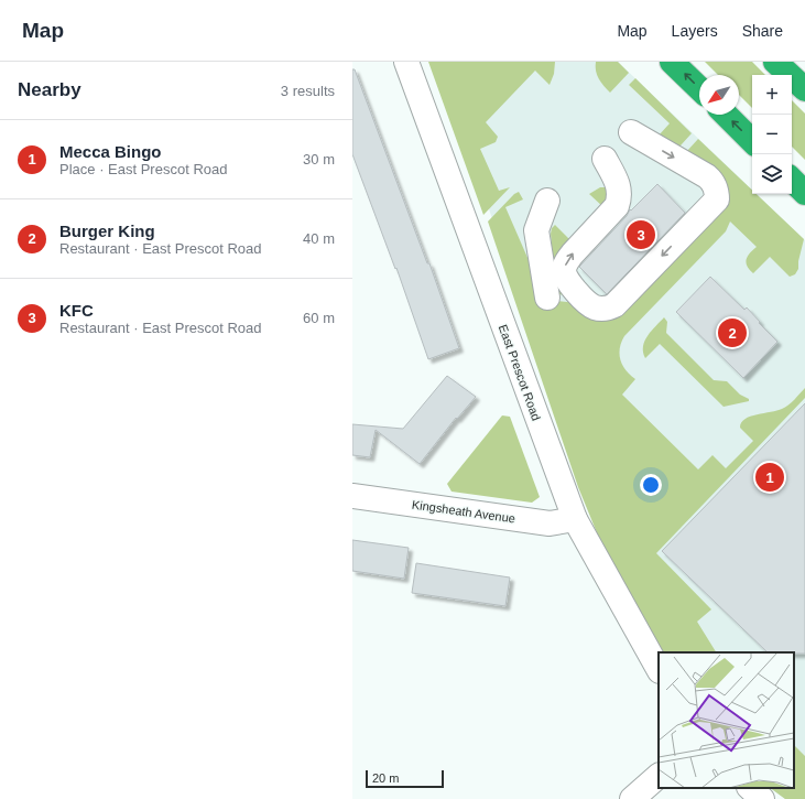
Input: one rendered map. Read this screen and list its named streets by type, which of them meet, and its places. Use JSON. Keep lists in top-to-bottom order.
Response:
{
  "streets": {
    "street": ["East Prescot Road", "Kingsheath Avenue"]
  },
  "crossings": [
    ["East Prescot Road", "Kingsheath Avenue"]
  ],
  "scale_bar": "20 m",
  "north": "bottom left",
  "page": {
    "header": "Map",
    "nav": ["Map", "Layers", "Share"],
    "heading": ["Nearby", "3 results"],
    "map_buttons": ["+", "−"],
    "list": [
      {
        "mark": "1",
        "name": "Mecca Bingo",
        "note": "Place · East Prescot Road",
        "value": "30 m"
      },
      {
        "mark": "2",
        "name": "Burger King",
        "note": "Restaurant · East Prescot Road",
        "value": "40 m"
      },
      {
        "mark": "3",
        "name": "KFC",
        "note": "Restaurant · East Prescot Road",
        "value": "60 m"
      }
    ],
    "pins": ["3", "2", "1"],
    "scale": "20 m"
  }
}
